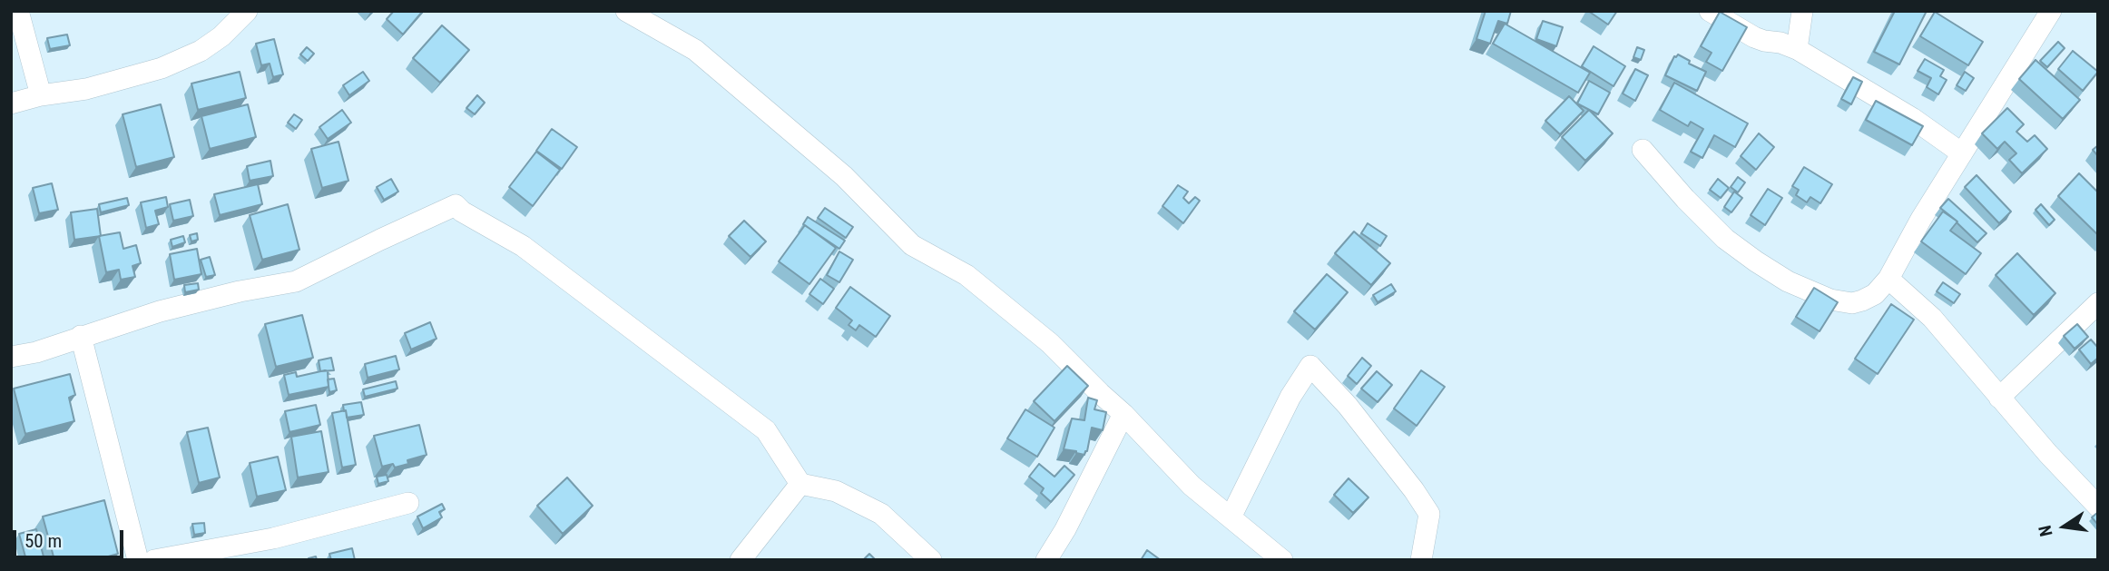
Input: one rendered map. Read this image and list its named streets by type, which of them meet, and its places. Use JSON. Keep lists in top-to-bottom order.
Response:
{
  "scale_bar": "50 m",
  "north": "left"
}
